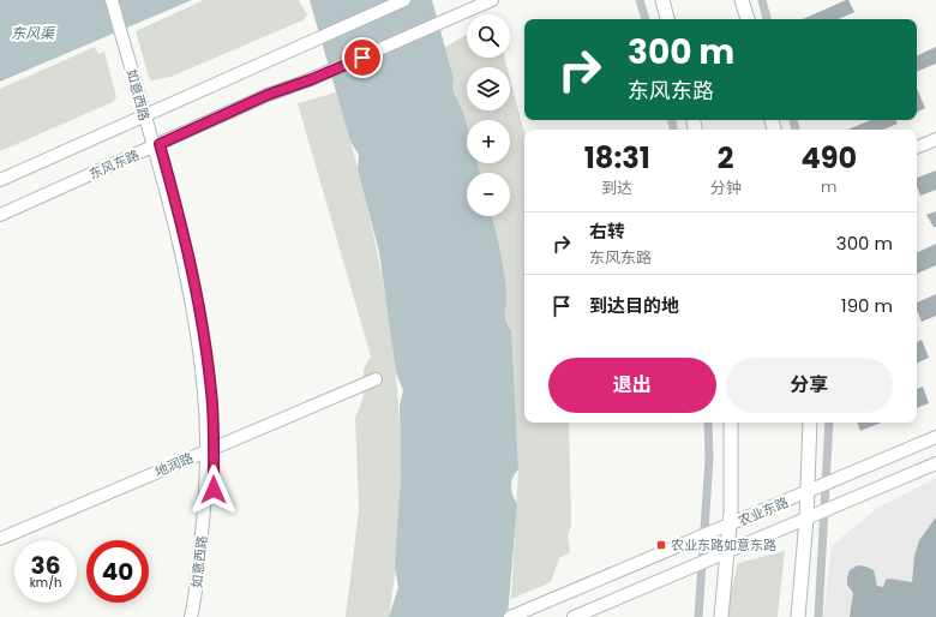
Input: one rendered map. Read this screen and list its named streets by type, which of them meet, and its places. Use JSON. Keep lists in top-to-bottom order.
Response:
{
  "streets": {
    "main road": [
      "如意西路",
      "东风东路",
      "地润路",
      "农业东路"
    ]
  },
  "crossings": [
    ["如意西路", "东风东路"],
    ["如意西路", "地润路"]
  ],
  "water": ["东风渠"],
  "places": {
    "transit": ["农业东路如意东路"]
  },
  "page": {
    "map_buttons": ["+", "−"],
    "turn": ["300 m", "东风东路"],
    "eta": [
      "18:31",
      "到达",
      "2",
      "分钟",
      "490",
      "m"
    ],
    "list": [
      {
        "name": "右转",
        "note": "东风东路",
        "value": "300 m"
      },
      {
        "name": "到达目的地",
        "value": "190 m"
      }
    ],
    "buttons": ["退出", "分享"],
    "speed": "36 km/h",
    "limit": "40"
  }
}
